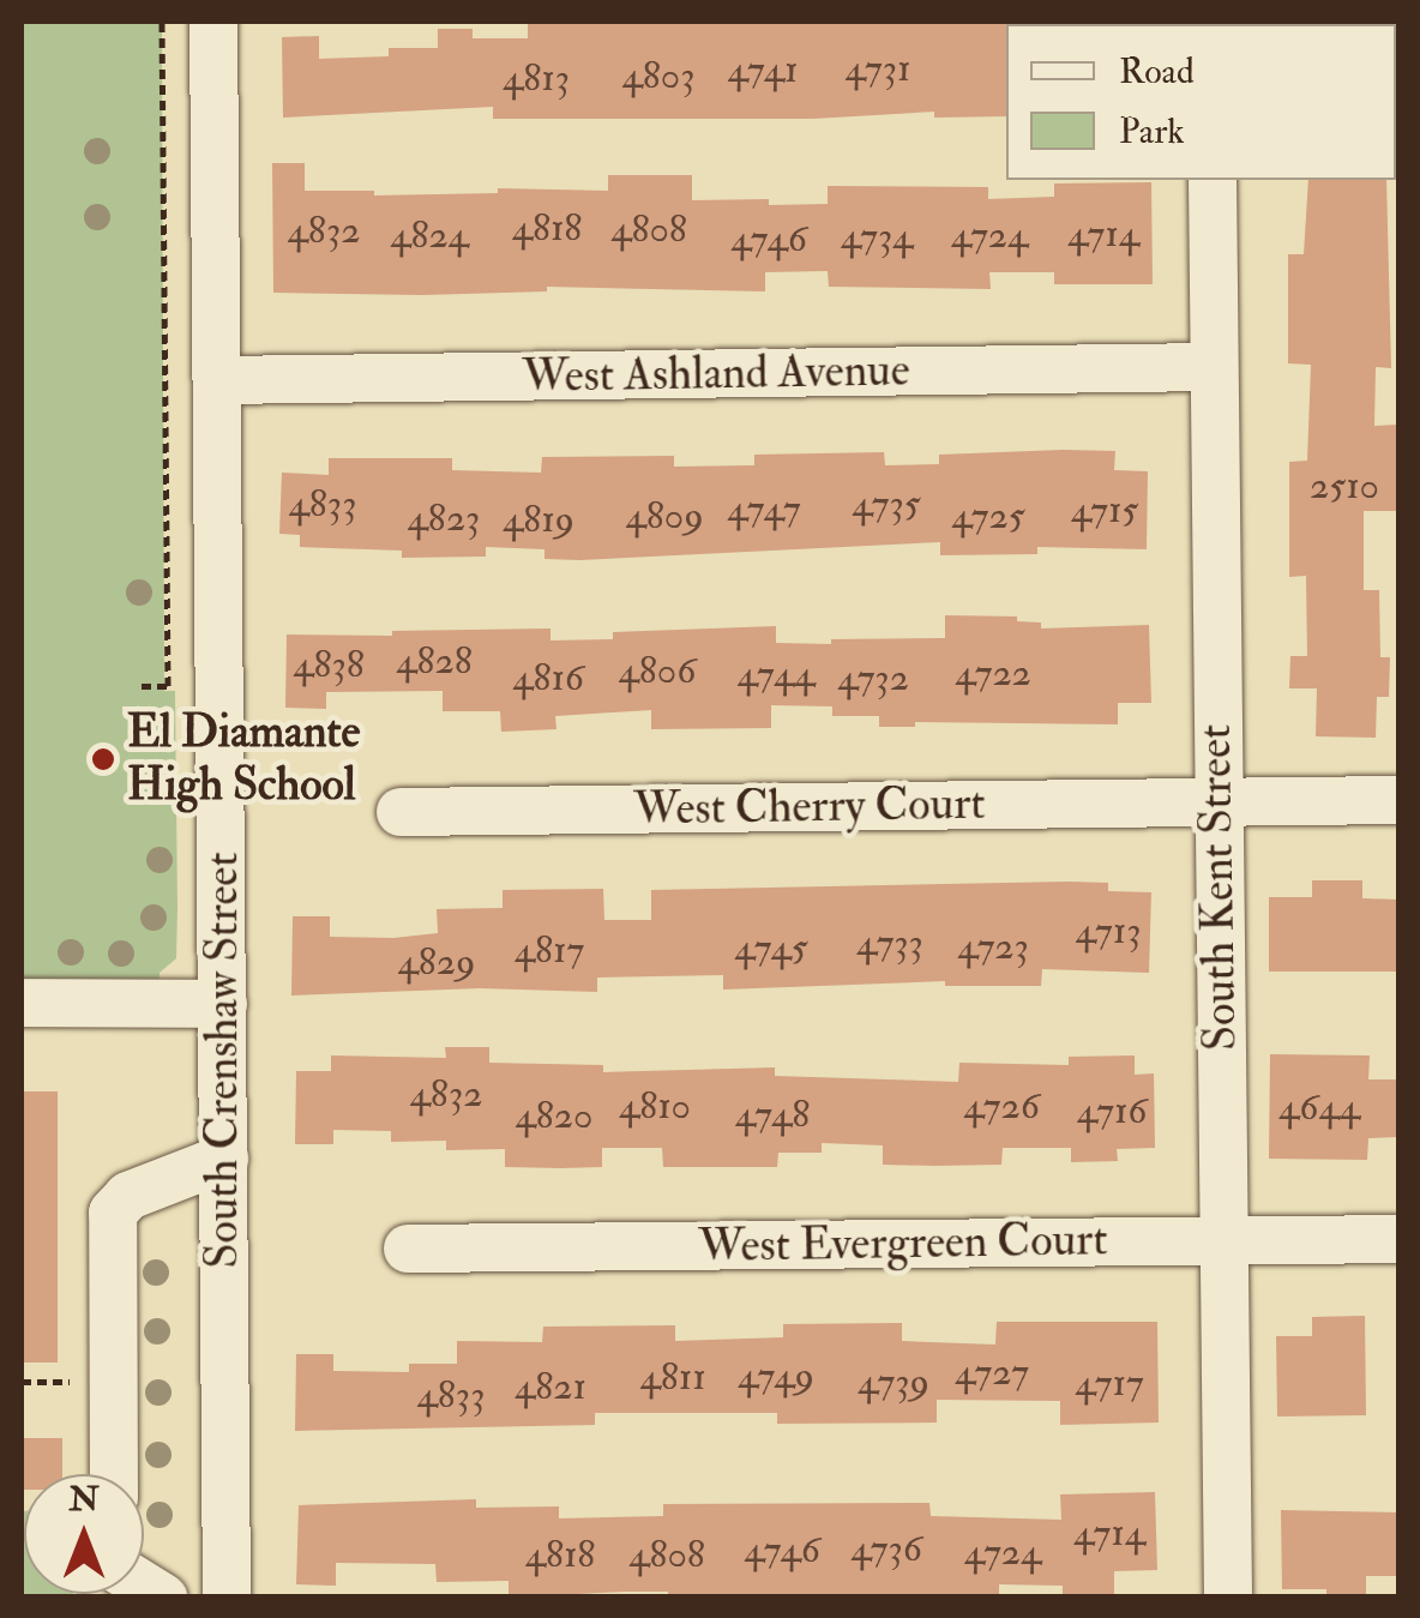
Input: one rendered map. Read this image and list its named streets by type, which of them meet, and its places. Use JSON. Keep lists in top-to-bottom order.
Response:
{
  "streets": {
    "street": [
      "West Ashland Avenue",
      "West Cherry Court",
      "South Kent Street",
      "South Crenshaw Street",
      "West Evergreen Court"
    ]
  },
  "crossings": [
    ["West Ashland Avenue", "South Kent Street"],
    ["West Ashland Avenue", "South Crenshaw Street"],
    ["West Cherry Court", "South Kent Street"],
    ["South Kent Street", "West Evergreen Court"]
  ],
  "places": ["El Diamante High School"],
  "house_numbers": [
    "4731",
    "4741",
    "4803",
    "4813",
    "4818",
    "4808",
    "4832",
    "4714",
    "4824",
    "4724",
    "4734",
    "4746",
    "2510",
    "4833",
    "4735",
    "4747",
    "4715",
    "4809",
    "4725",
    "4823",
    "4819",
    "4828",
    "4838",
    "4806",
    "4722",
    "4744",
    "4816",
    "4732",
    "4713",
    "4733",
    "4723",
    "4745",
    "4817",
    "4829",
    "4832",
    "4810",
    "4726",
    "4644",
    "4716",
    "4748",
    "4820",
    "4727",
    "4749",
    "4811",
    "4739",
    "4717",
    "4821",
    "4833",
    "4714",
    "4736",
    "4746",
    "4724",
    "4818",
    "4808"
  ],
  "legend": ["Road", "Park"],
  "north": "top"
}
